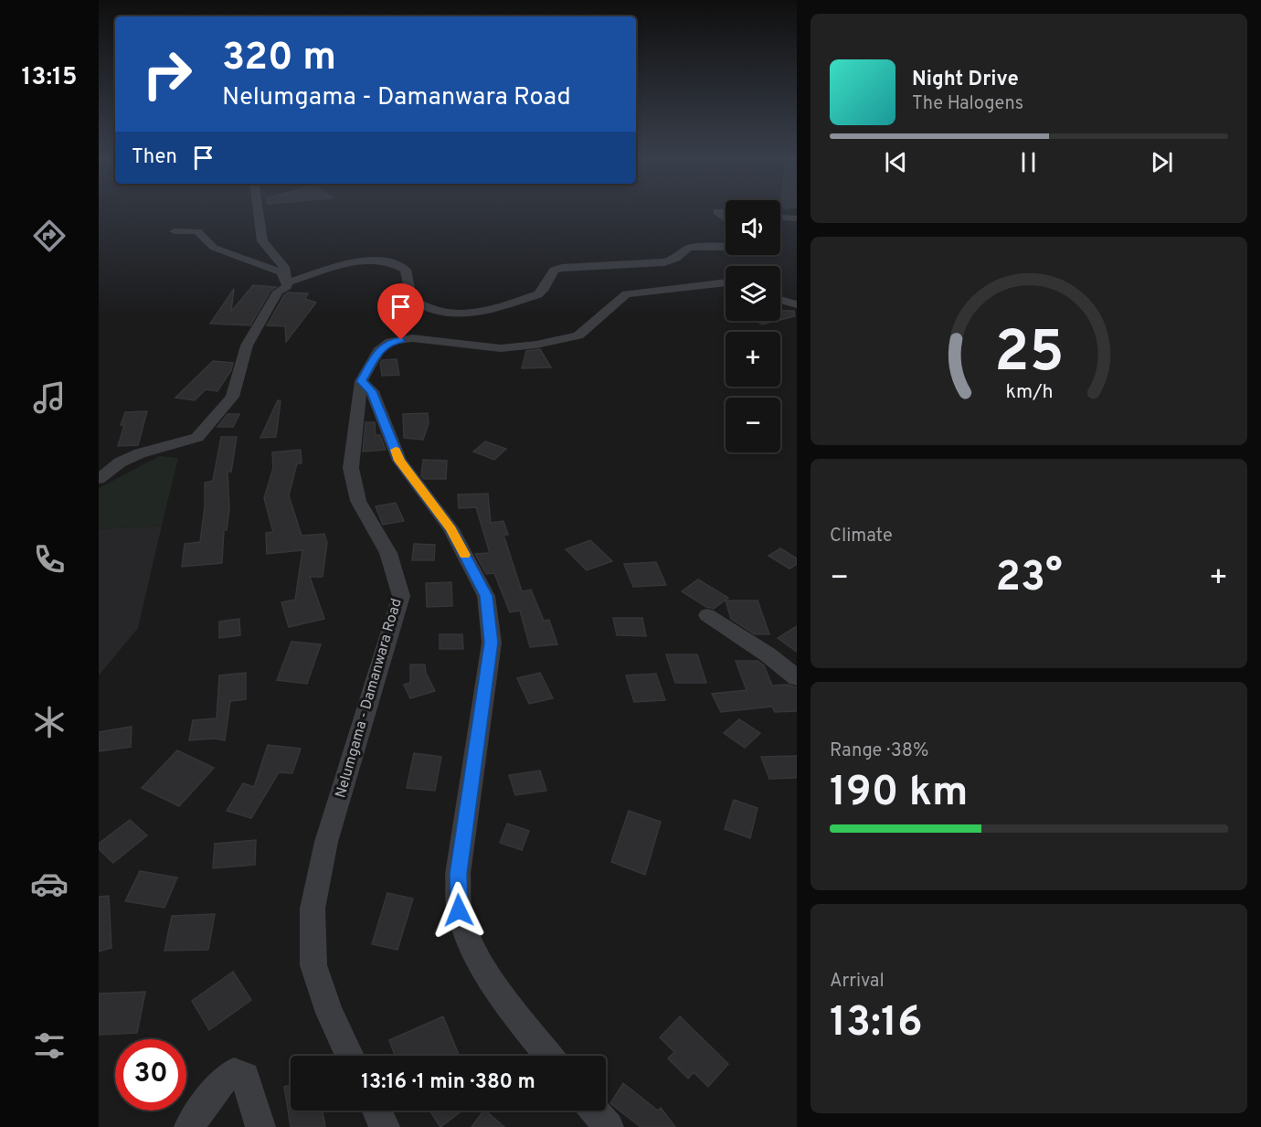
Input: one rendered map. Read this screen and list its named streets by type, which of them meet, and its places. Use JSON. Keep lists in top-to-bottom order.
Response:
{
  "streets": {
    "street": ["Nelumgama - Damanwara Road"]
  },
  "page": {
    "tabs": "13:15",
    "turn": ["320 m", "Nelumgama - Damanwara Road"],
    "song": ["Night Drive", "The Halogens"],
    "then": "Then",
    "map_buttons": ["+", "−"],
    "tile": [
      "Climate",
      ["Range · 38%", "190 km"],
      ["Arrival", "13:16"]
    ],
    "heat": ["−", "23°", "+"],
    "limit": "30",
    "trip": "13:16 · 1 min · 380 m",
    "gauge": ["25", "km/h"]
  }
}
